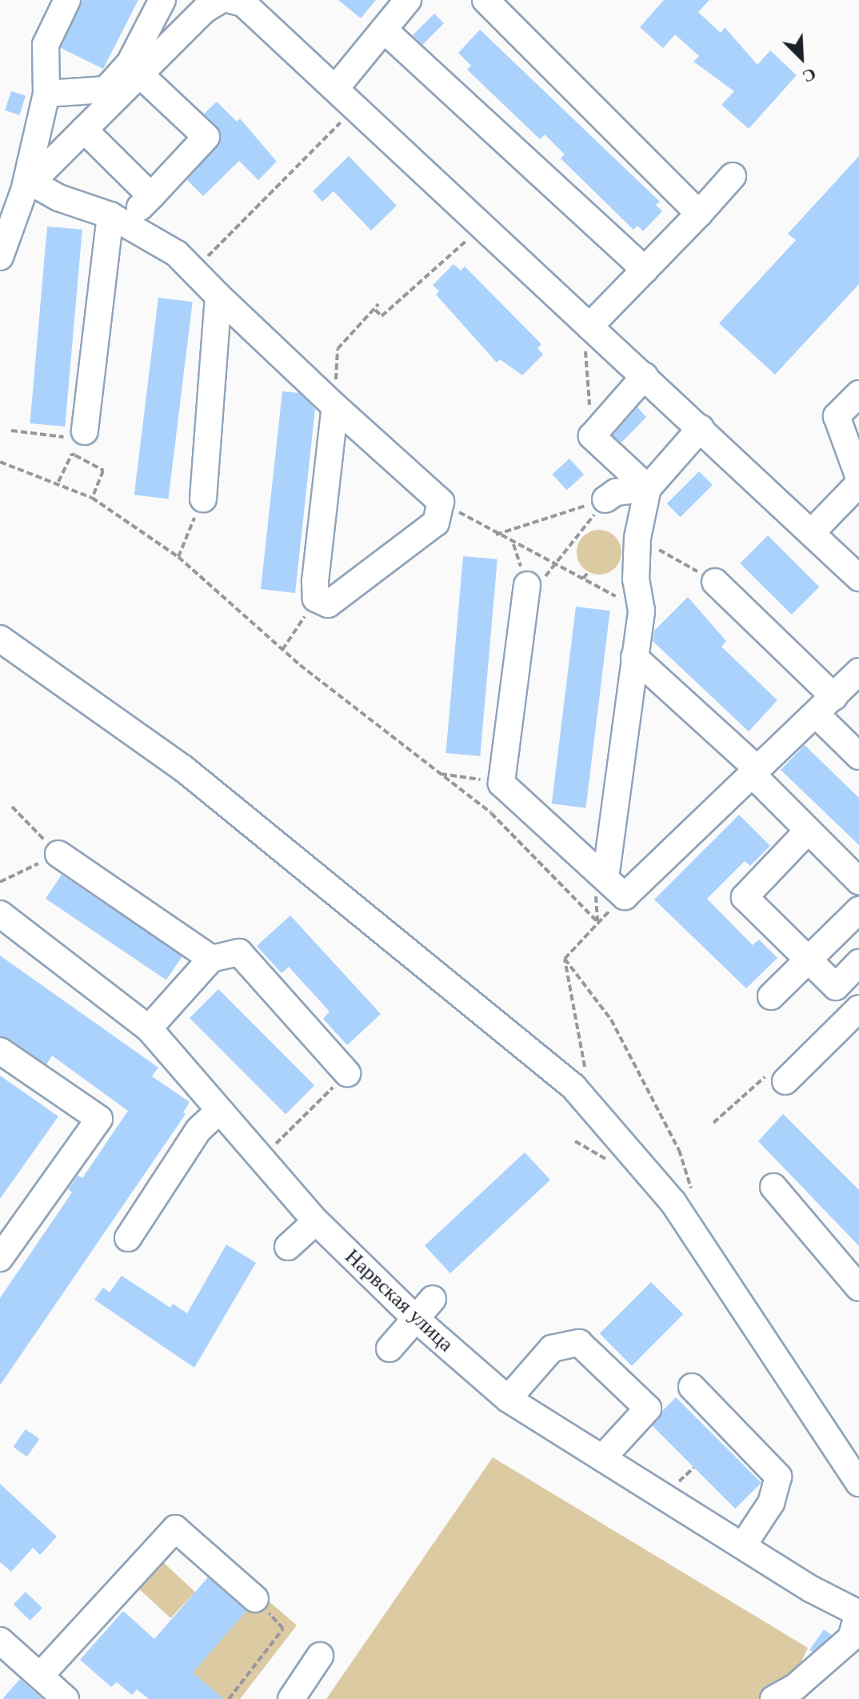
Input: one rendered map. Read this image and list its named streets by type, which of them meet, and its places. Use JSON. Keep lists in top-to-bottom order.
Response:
{
  "streets": {
    "street": ["Нарвская улица"]
  },
  "north": "bottom right"
}
